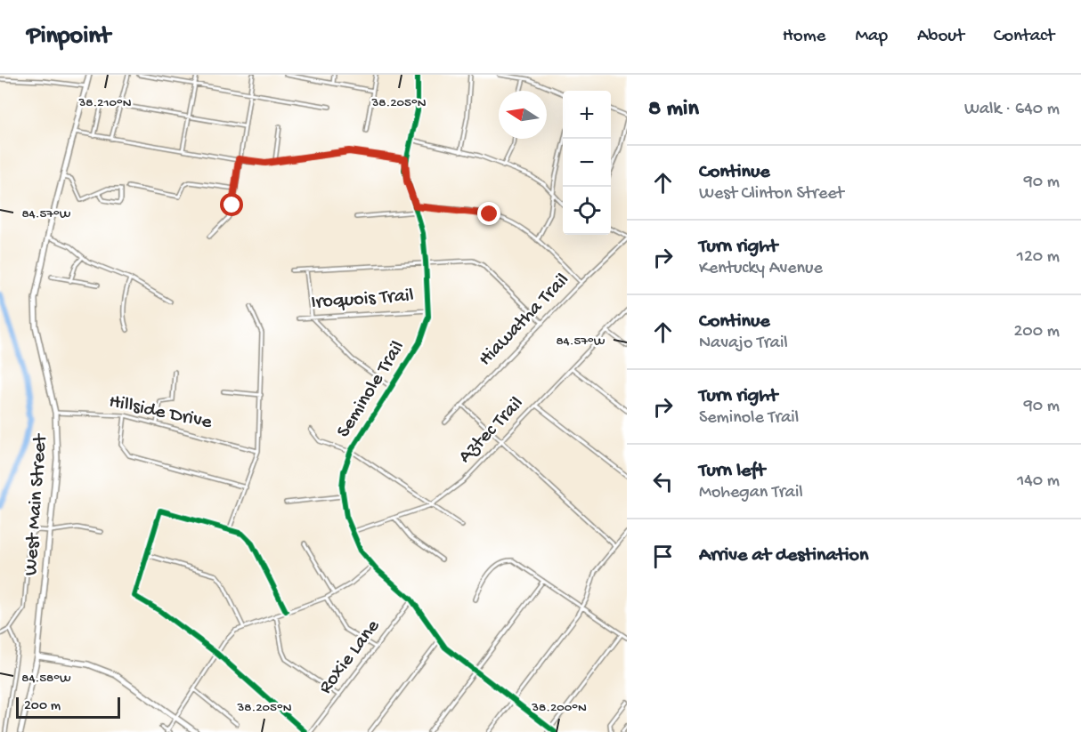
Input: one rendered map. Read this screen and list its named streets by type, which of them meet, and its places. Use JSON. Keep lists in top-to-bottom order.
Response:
{
  "streets": {
    "main road": ["West Main Street"],
    "street": [
      "Iroquois Trail",
      "Hiawatha Trail",
      "Seminole Trail",
      "Hillside Drive",
      "Aztec Trail",
      "Roxie Lane"
    ]
  },
  "crossings": [
    ["Iroquois Trail", "Seminole Trail"],
    ["Seminole Trail", "Aztec Trail"],
    ["Seminole Trail", "Roxie Lane"],
    ["Hillside Drive", "West Main Street"]
  ],
  "scale_bar": "200 m",
  "north": "left",
  "page": {
    "header": "Pinpoint",
    "nav": [
      "Home",
      "Map",
      "About",
      "Contact"
    ],
    "heading": ["8 min", "Walk · 640 m"],
    "map_buttons": ["+", "−"],
    "list": [
      ["Continue", "West Clinton Street", "90 m"],
      ["Turn right", "Kentucky Avenue", "120 m"],
      ["Continue", "Navajo Trail", "200 m"],
      ["Turn right", "Seminole Trail", "90 m"],
      ["Turn left", "Mohegan Trail", "140 m"],
      "Arrive at destination"
    ],
    "scale": "200 m"
  },
  "coordinates": [
    "38.210°N",
    "38.205°N",
    "84.57°W",
    "84.58°W",
    "38.200°N"
  ]
}
